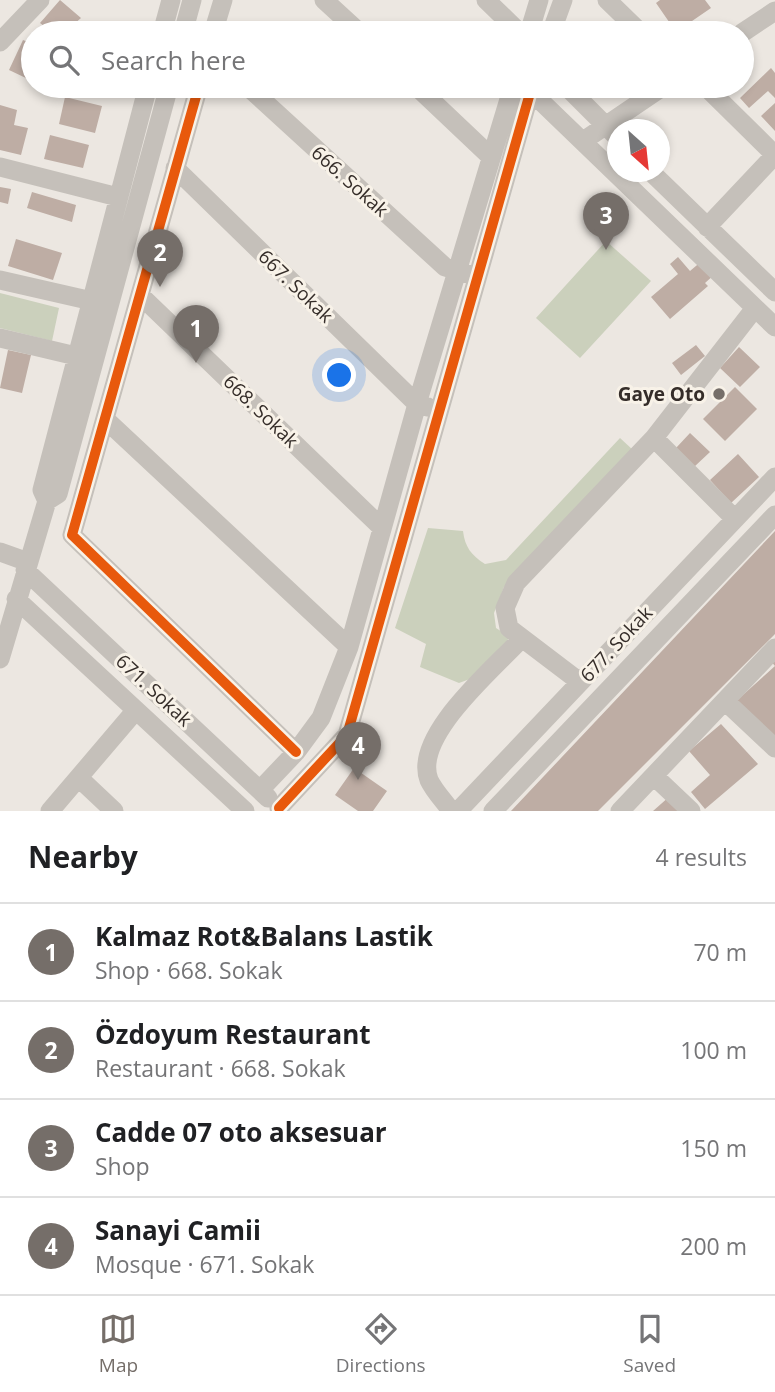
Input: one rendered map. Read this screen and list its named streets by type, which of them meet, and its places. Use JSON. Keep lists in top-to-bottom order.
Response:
{
  "streets": {
    "street": [
      "666. Sokak",
      "667. Sokak",
      "668. Sokak",
      "677. Sokak",
      "671. Sokak"
    ]
  },
  "places": ["Gaye Oto"],
  "north": "bottom right",
  "page": {
    "search": "Search here",
    "pins": [
      "3",
      "2",
      "1",
      "4"
    ],
    "heading": ["Nearby", "4 results"],
    "list": [
      {
        "mark": "1",
        "name": "Kalmaz Rot&Balans Lastik",
        "note": "Shop · 668. Sokak",
        "value": "70 m"
      },
      {
        "mark": "2",
        "name": "Özdoyum Restaurant",
        "note": "Restaurant · 668. Sokak",
        "value": "100 m"
      },
      {
        "mark": "3",
        "name": "Cadde 07 oto aksesuar",
        "note": "Shop",
        "value": "150 m"
      },
      {
        "mark": "4",
        "name": "Sanayi Camii",
        "note": "Mosque · 671. Sokak",
        "value": "200 m"
      }
    ],
    "nav": ["Map", "Directions", "Saved"]
  }
}
